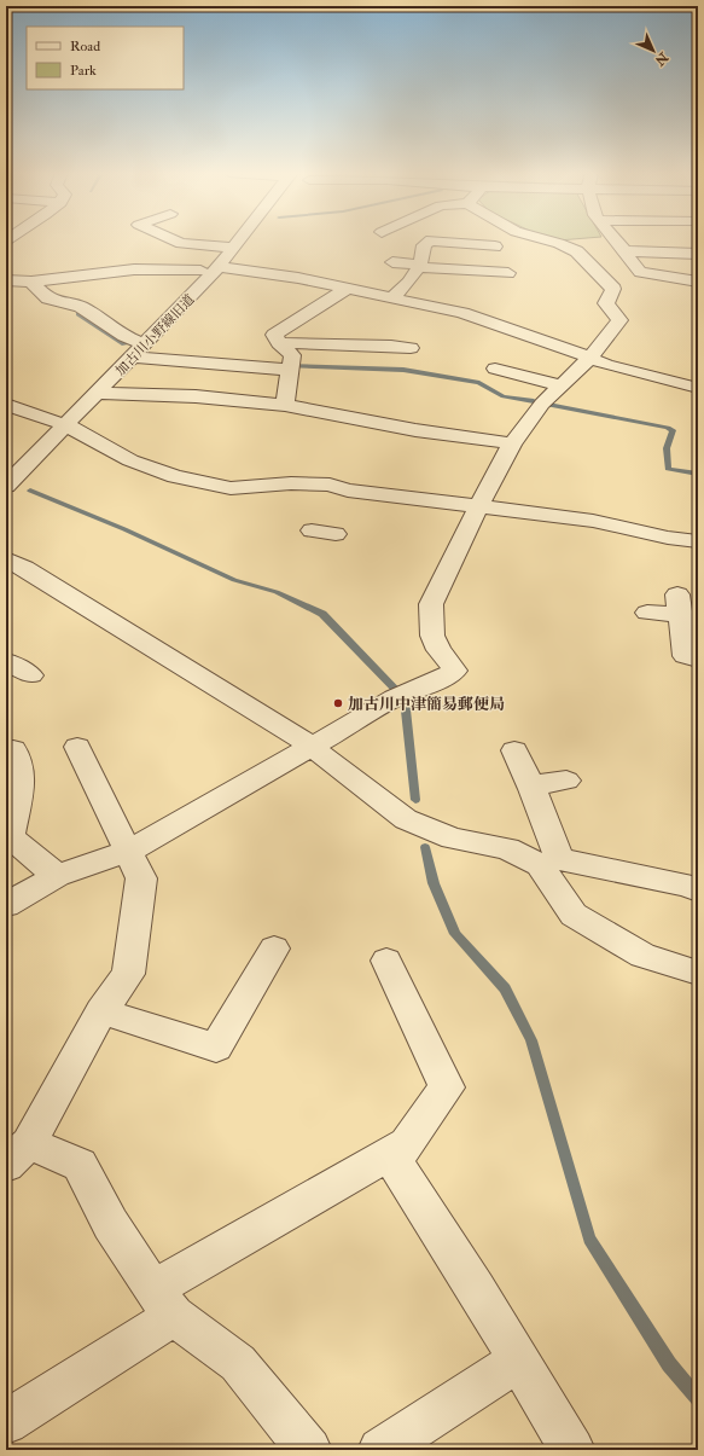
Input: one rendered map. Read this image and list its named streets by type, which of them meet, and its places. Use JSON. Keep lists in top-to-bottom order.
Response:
{
  "streets": {
    "street": ["加古川小野線旧道"]
  },
  "places": ["加古川中津簡易郵便局"],
  "legend": ["Road", "Park"],
  "north": "bottom right"
}
